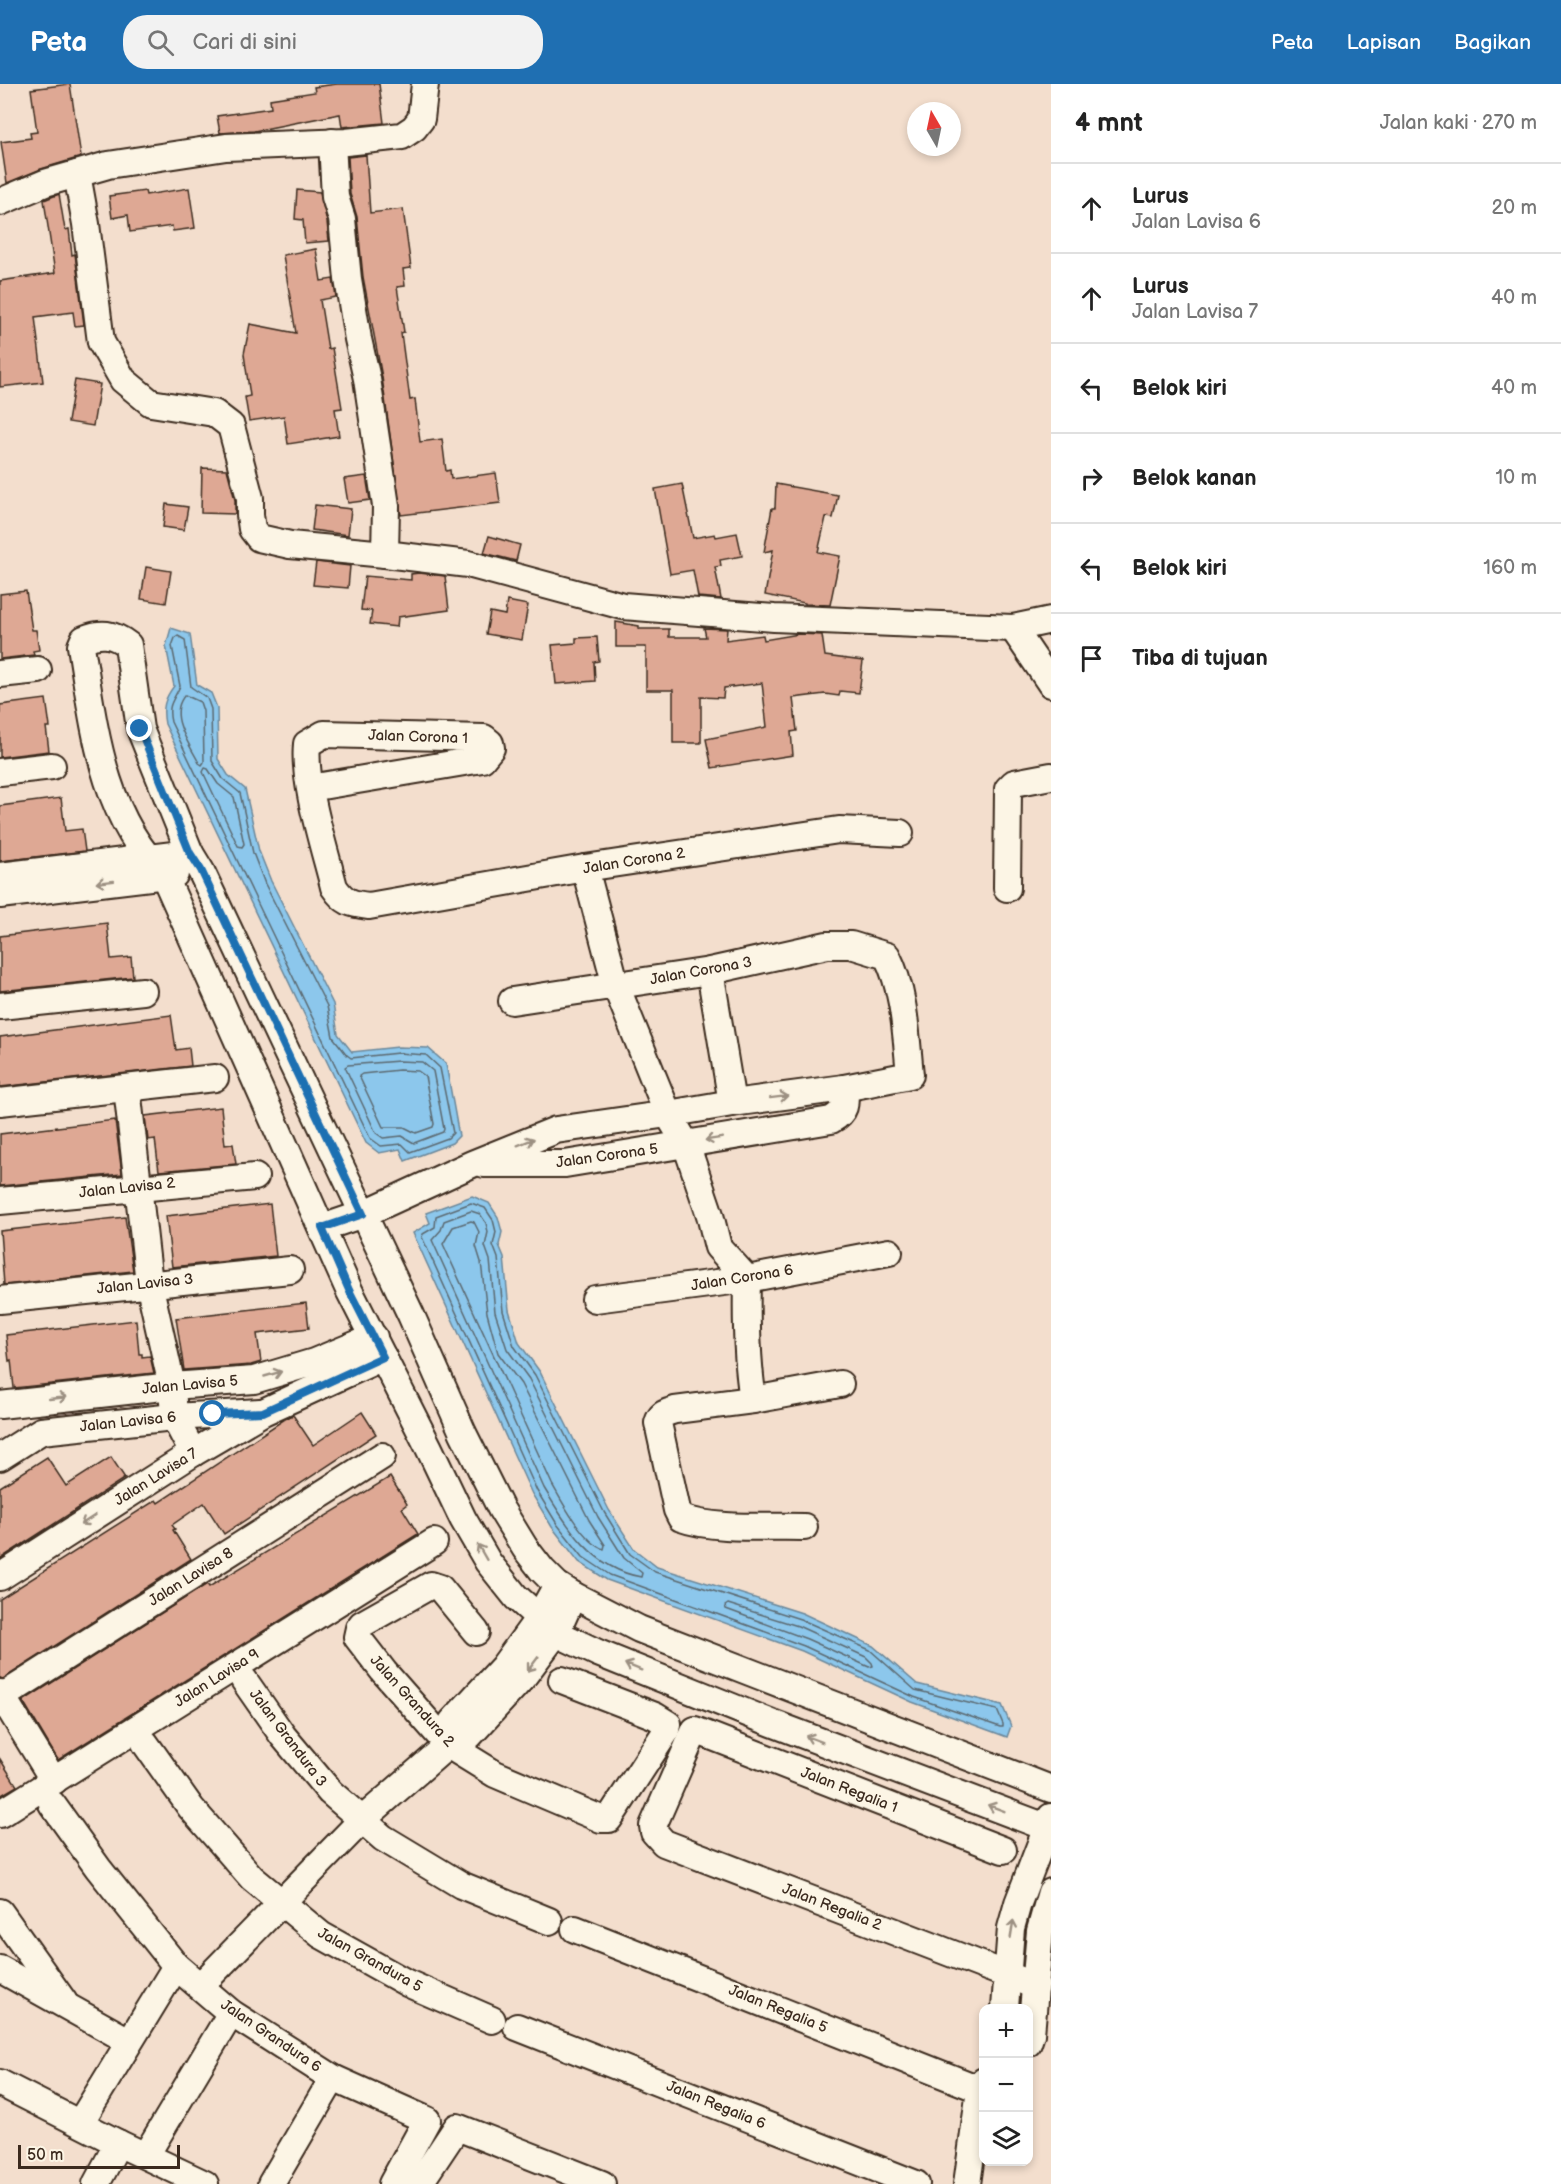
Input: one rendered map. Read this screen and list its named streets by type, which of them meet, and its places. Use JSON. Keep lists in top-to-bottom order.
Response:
{
  "streets": {
    "street": [
      "Jalan Corona 1",
      "Jalan Corona 2",
      "Jalan Corona 3",
      "Jalan Corona 5",
      "Jalan Lavisa 2",
      "Jalan Corona 6",
      "Jalan Lavisa 3",
      "Jalan Lavisa 5",
      "Jalan Lavisa 6",
      "Jalan Lavisa 7",
      "Jalan Lavisa 8",
      "Jalan Lavisa 9",
      "Jalan Grandura 2",
      "Jalan Grandura 3",
      "Jalan Regalia 1",
      "Jalan Regalia 2",
      "Jalan Grandura 5",
      "Jalan Regalia 5",
      "Jalan Grandura 6",
      "Jalan Regalia 6"
    ]
  },
  "crossings": [
    ["Jalan Corona 1", "Jalan Corona 2"],
    ["Jalan Corona 3", "Jalan Corona 5"],
    ["Jalan Lavisa 5", "Jalan Lavisa 7"],
    ["Jalan Lavisa 6", "Jalan Lavisa 7"],
    ["Jalan Lavisa 8", "Jalan Grandura 6"],
    ["Jalan Lavisa 9", "Jalan Grandura 6"],
    ["Jalan Regalia 1", "Jalan Regalia 2"]
  ],
  "one_way": ["Jalan Lavisa 5", "Jalan Lavisa 7"],
  "scale_bar": "50 m",
  "north": "top",
  "page": {
    "header": "Peta",
    "search": "Cari di sini",
    "nav": ["Peta", "Lapisan", "Bagikan"],
    "heading": ["4 mnt", "Jalan kaki · 270 m"],
    "list": [
      ["Lurus", "Jalan Lavisa 6", "20 m"],
      ["Lurus", "Jalan Lavisa 7", "40 m"],
      ["Belok kiri", "40 m"],
      ["Belok kanan", "10 m"],
      ["Belok kiri", "160 m"],
      "Tiba di tujuan"
    ],
    "map_buttons": ["+", "−"],
    "scale": "50 m"
  }
}
